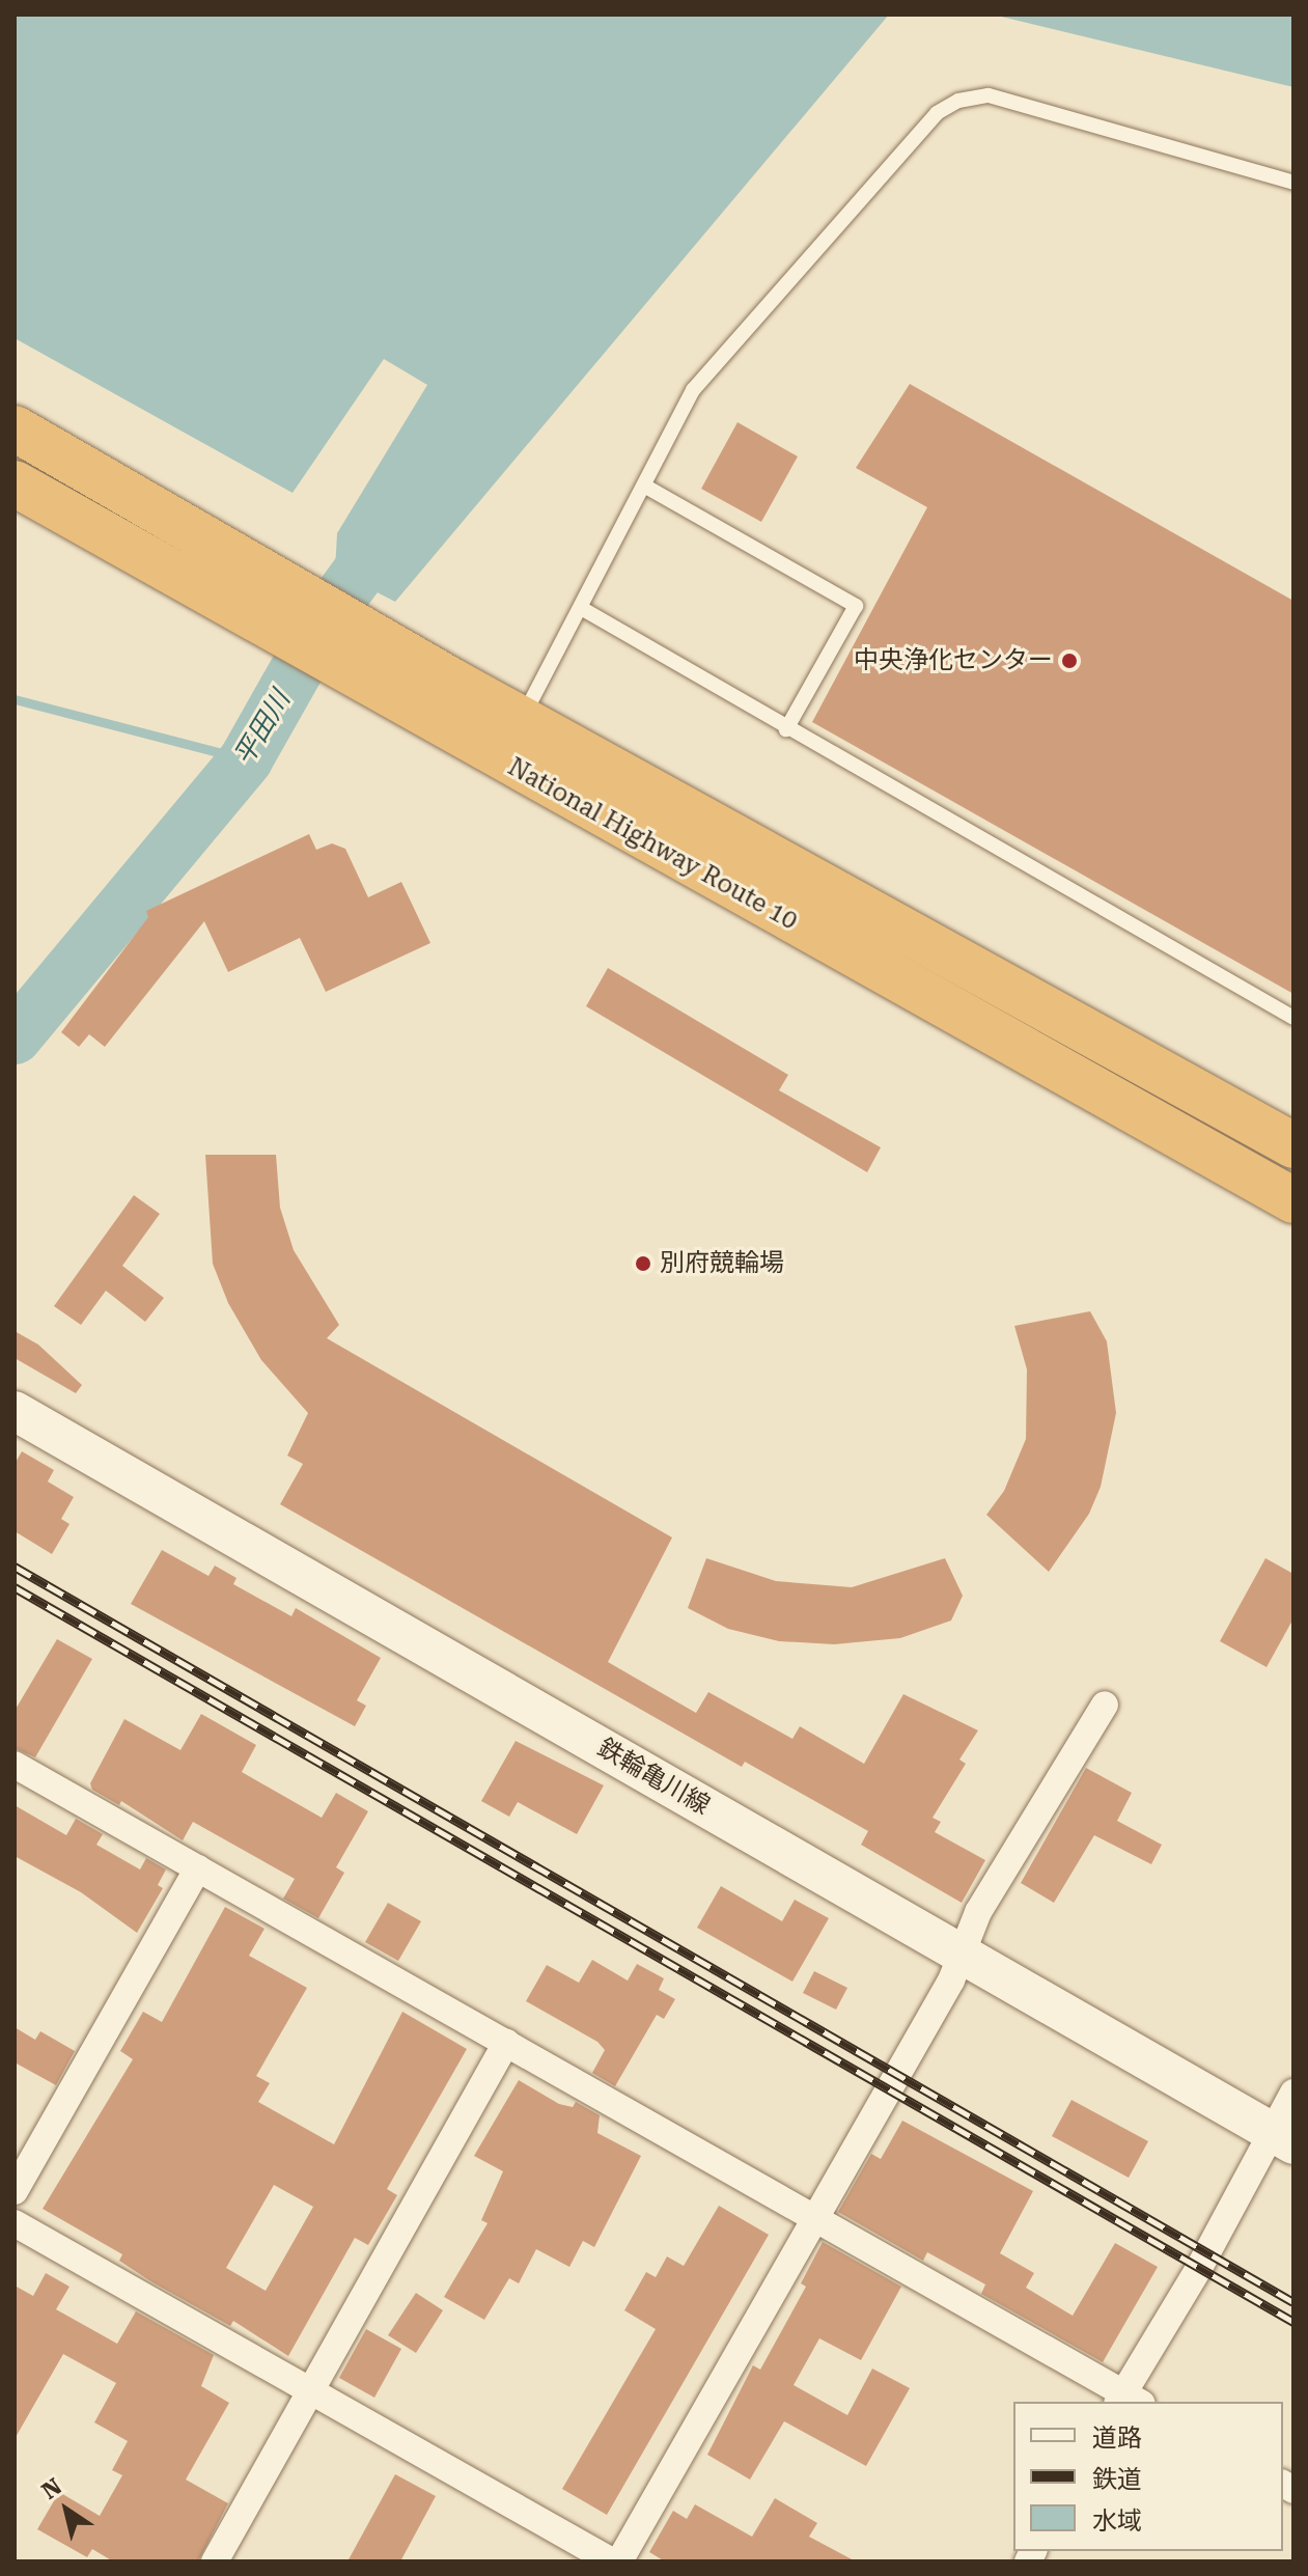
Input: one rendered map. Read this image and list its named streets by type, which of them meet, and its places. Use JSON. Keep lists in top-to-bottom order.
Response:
{
  "streets": {
    "highway": ["National Highway Route 10"],
    "main road": ["鉄輪亀川線"]
  },
  "water": ["平田川"],
  "places": ["中央浄化センター", "別府競輪場"],
  "legend": ["道路", "鉄道", "水域"],
  "north": "top left"
}
